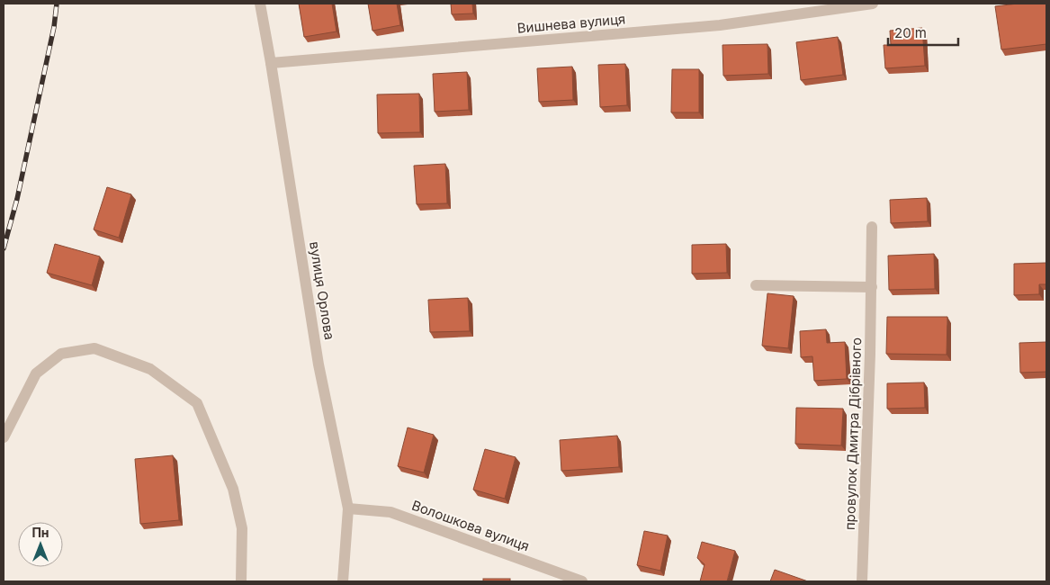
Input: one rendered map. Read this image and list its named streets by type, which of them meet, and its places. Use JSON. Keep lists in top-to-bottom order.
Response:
{
  "streets": {
    "street": [
      "Вишнева вулиця",
      "вулиця Орлова",
      "провулок Дмитра Дібрівного",
      "Волошкова вулиця"
    ]
  },
  "crossings": [
    ["Вишнева вулиця", "вулиця Орлова"],
    ["вулиця Орлова", "Волошкова вулиця"]
  ],
  "scale_bar": "20 m",
  "north": "top"
}
